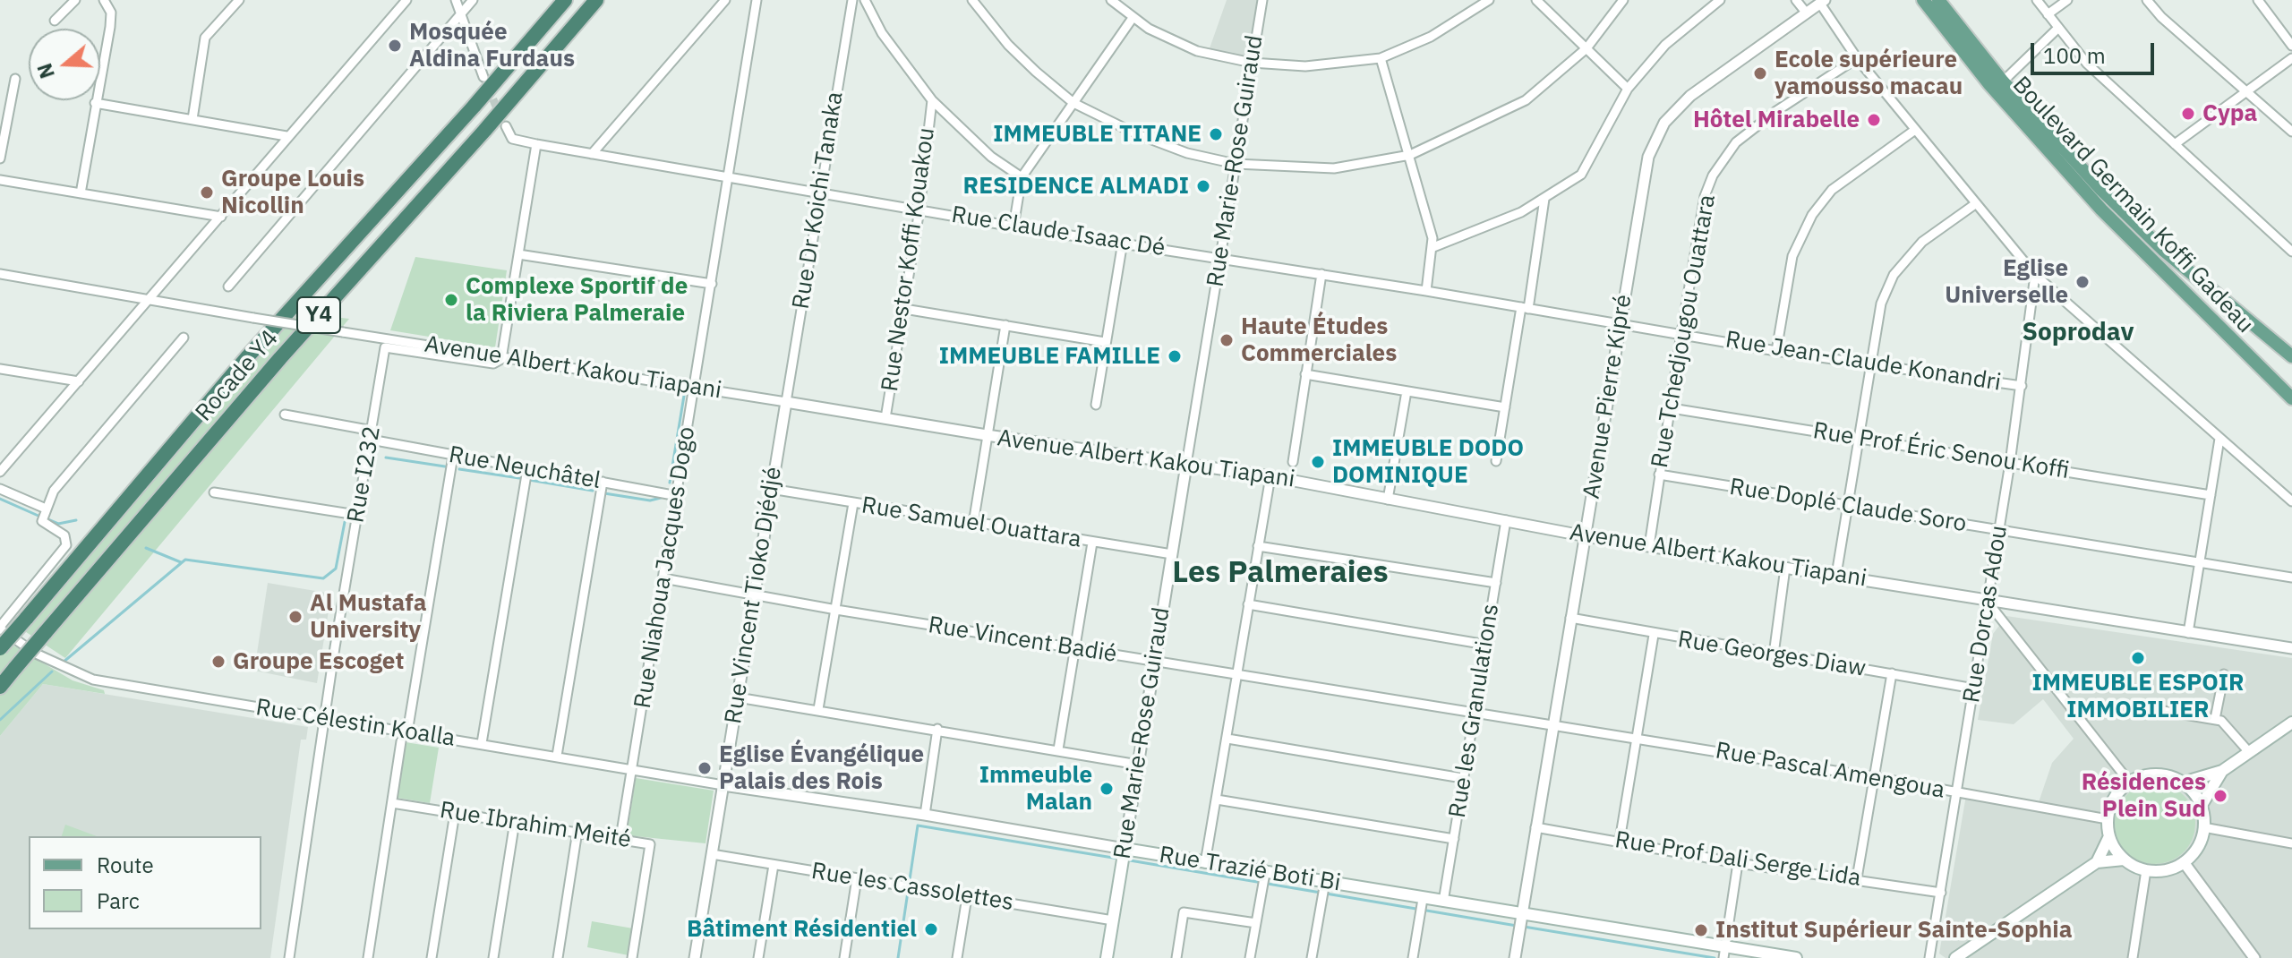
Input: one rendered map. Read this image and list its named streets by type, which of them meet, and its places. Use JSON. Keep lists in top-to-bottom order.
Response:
{
  "streets": {
    "highway": ["Y4", "Rocade Y4"],
    "main road": ["Rue Marie-Rose Guiraud", "Boulevard Germain Koffi Gadeau", "Rue Trazié Boti Bi"],
    "street": [
      "Rue Dr Koichi Tanaka",
      "Rue Claude Isaac Dé",
      "Rue Nestor Koffi Kouakou",
      "Rue Tchedjougou Ouattara",
      "Rue Jean-Claude Konandri",
      "Avenue Albert Kakou Tiapani",
      "Avenue Pierre Kipré",
      "Rue Prof Éric Senou Koffi",
      "Rue Neuchâtel",
      "Rue I232",
      "Rue Doplé Claude Soro",
      "Rue Samuel Ouattara",
      "Rue Niahoua Jacques Dogo",
      "Rue Vincent Tioko Djédjé",
      "Rue Dorcas Adou",
      "Rue Vincent Badié",
      "Rue Georges Diaw",
      "Rue les Granulations",
      "Rue Célestin Koalla",
      "Rue Pascal Amengoua",
      "Rue Ibrahim Meité",
      "Rue Prof Dali Serge Lida",
      "Rue les Cassolettes"
    ]
  },
  "crossings": [
    ["Rue Marie-Rose Guiraud", "Rue Claude Isaac Dé"],
    ["Rue Marie-Rose Guiraud", "Avenue Albert Kakou Tiapani"],
    ["Rue Marie-Rose Guiraud", "Rue Samuel Ouattara"],
    ["Rue Marie-Rose Guiraud", "Rue Vincent Badié"],
    ["Rue Marie-Rose Guiraud", "Rue Trazié Boti Bi"],
    ["Rue Marie-Rose Guiraud", "Rue les Cassolettes"],
    ["Rue Dr Koichi Tanaka", "Rue Claude Isaac Dé"],
    ["Rue Dr Koichi Tanaka", "Avenue Albert Kakou Tiapani"],
    ["Rue Dr Koichi Tanaka", "Rue Vincent Tioko Djédjé"],
    ["Rue Claude Isaac Dé", "Rue Nestor Koffi Kouakou"],
    ["Rue Claude Isaac Dé", "Rue Jean-Claude Konandri"],
    ["Rue Claude Isaac Dé", "Avenue Pierre Kipré"],
    ["Rue Claude Isaac Dé", "Rue Niahoua Jacques Dogo"],
    ["Rue Nestor Koffi Kouakou", "Avenue Albert Kakou Tiapani"],
    ["Rue Tchedjougou Ouattara", "Rue Jean-Claude Konandri"],
    ["Rue Tchedjougou Ouattara", "Avenue Albert Kakou Tiapani"],
    ["Rue Tchedjougou Ouattara", "Rue Prof Éric Senou Koffi"],
    ["Rue Tchedjougou Ouattara", "Rue Doplé Claude Soro"],
    ["Rue Jean-Claude Konandri", "Avenue Pierre Kipré"],
    ["Rue Jean-Claude Konandri", "Rue Dorcas Adou"],
    ["Avenue Albert Kakou Tiapani", "Avenue Pierre Kipré"],
    ["Avenue Albert Kakou Tiapani", "Rue I232"],
    ["Avenue Albert Kakou Tiapani", "Rue Niahoua Jacques Dogo"],
    ["Avenue Albert Kakou Tiapani", "Rue Vincent Tioko Djédjé"],
    ["Avenue Albert Kakou Tiapani", "Rue Dorcas Adou"],
    ["Avenue Albert Kakou Tiapani", "Rue les Granulations"],
    ["Avenue Pierre Kipré", "Rue Vincent Badié"],
    ["Avenue Pierre Kipré", "Rue Georges Diaw"],
    ["Avenue Pierre Kipré", "Rue Pascal Amengoua"],
    ["Avenue Pierre Kipré", "Rue Prof Dali Serge Lida"],
    ["Avenue Pierre Kipré", "Rue Trazié Boti Bi"],
    ["Rue Prof Éric Senou Koffi", "Rue Dorcas Adou"],
    ["Rue Neuchâtel", "Rue I232"],
    ["Rue Neuchâtel", "Rue Niahoua Jacques Dogo"],
    ["Rue I232", "Rue Célestin Koalla"],
    ["Rue Doplé Claude Soro", "Rue Dorcas Adou"],
    ["Rue Samuel Ouattara", "Rue Vincent Tioko Djédjé"],
    ["Rue Niahoua Jacques Dogo", "Rue Vincent Badié"],
    ["Rue Niahoua Jacques Dogo", "Rue Célestin Koalla"],
    ["Rue Niahoua Jacques Dogo", "Rue Ibrahim Meité"],
    ["Rue Vincent Tioko Djédjé", "Rue Vincent Badié"],
    ["Rue Vincent Tioko Djédjé", "Rue Célestin Koalla"],
    ["Rue Vincent Tioko Djédjé", "Rue Trazié Boti Bi"],
    ["Rue Vincent Tioko Djédjé", "Rue les Cassolettes"],
    ["Rue Dorcas Adou", "Rue Georges Diaw"],
    ["Rue Dorcas Adou", "Rue Pascal Amengoua"],
    ["Rue Dorcas Adou", "Rue Prof Dali Serge Lida"],
    ["Rue Vincent Badié", "Rue les Granulations"],
    ["Rue Vincent Badié", "Rue Pascal Amengoua"],
    ["Rue les Granulations", "Rue Trazié Boti Bi"],
    ["Rue Célestin Koalla", "Rue Trazié Boti Bi"]
  ],
  "districts": ["Soprodav", "Les Palmeraies"],
  "places": [
    "Mosquée Aldina Furdaus",
    "Ecole supérieure yamousso macau",
    "Cypa",
    "Hôtel Mirabelle",
    "IMMEUBLE TITANE",
    "RESIDENCE ALMADI",
    "Groupe Louis Nicollin",
    "Eglise Universelle",
    "Complexe Sportif de la Riviera Palmeraie",
    "Haute Études Commerciales",
    "IMMEUBLE FAMILLE",
    "IMMEUBLE DODO DOMINIQUE",
    "Al Mustafa University",
    "IMMEUBLE ESPOIR IMMOBILIER",
    "Groupe Escoget",
    "Eglise Évangélique Palais des Rois",
    "Immeuble Malan",
    "Résidences Plein Sud",
    "Bâtiment Résidentiel",
    "Institut Supérieur Sainte-Sophia"
  ],
  "legend": ["Route", "Parc"],
  "scale_bar": "100 m",
  "north": "left"
}
